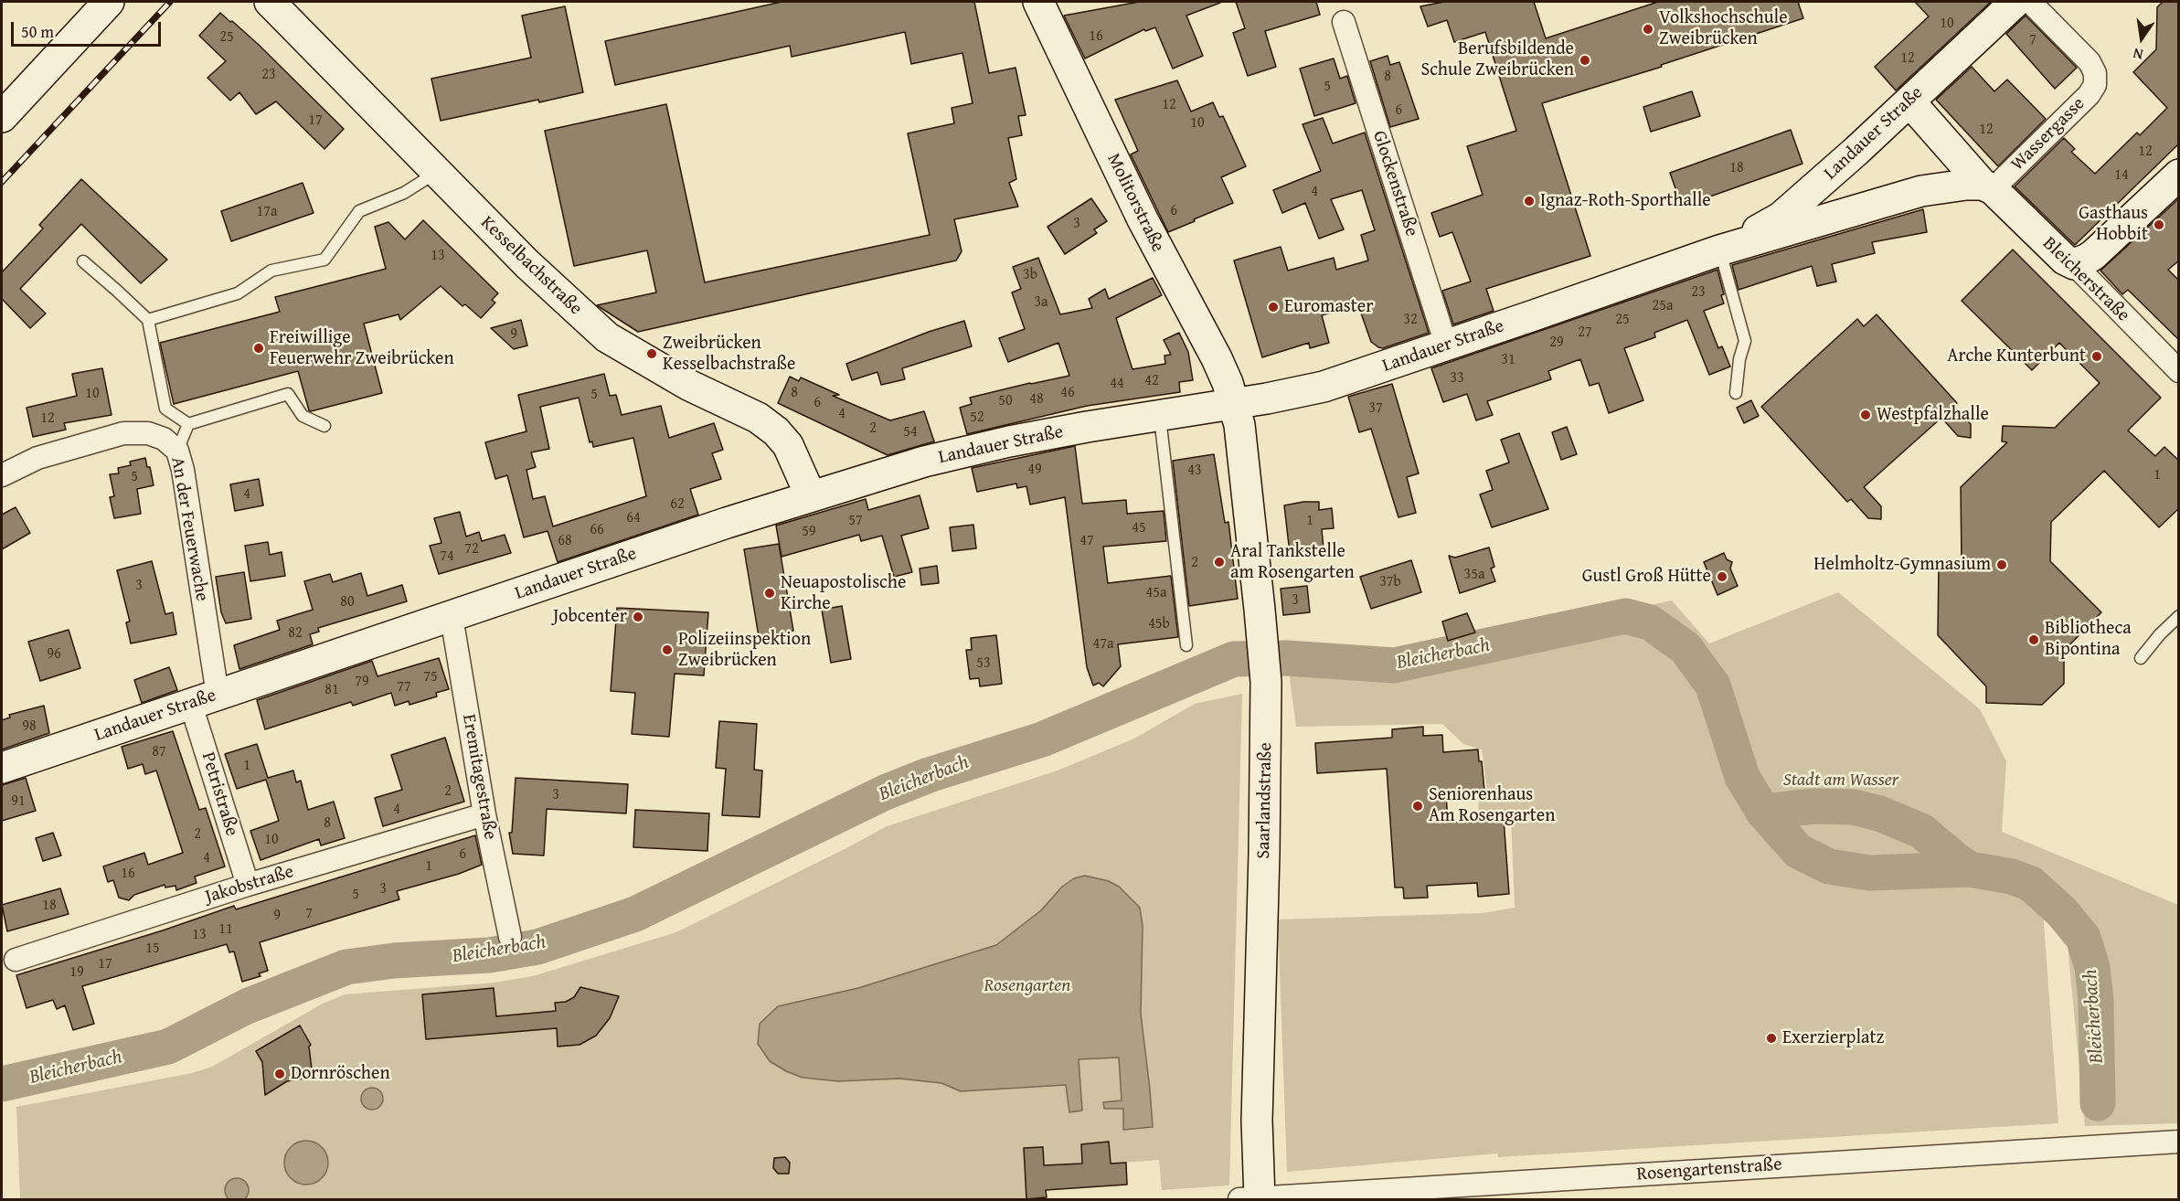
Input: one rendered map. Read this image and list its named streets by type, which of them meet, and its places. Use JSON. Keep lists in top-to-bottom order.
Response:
{
  "streets": {
    "main road": [
      "Landauer Straße",
      "Molitorstraße",
      "Kesselbachstraße",
      "Bleicherstraße",
      "Saarlandstraße"
    ],
    "street": [
      "Wassergasse",
      "Glockenstraße",
      "An der Feuerwache",
      "Eremitagestraße",
      "Petristraße",
      "Jakobstraße",
      "Rosengartenstraße"
    ]
  },
  "crossings": [
    ["Landauer Straße", "Wassergasse"],
    ["Landauer Straße", "Glockenstraße"],
    ["Landauer Straße", "Molitorstraße"],
    ["Landauer Straße", "Kesselbachstraße"],
    ["Landauer Straße", "Bleicherstraße"],
    ["Landauer Straße", "An der Feuerwache"],
    ["Landauer Straße", "Eremitagestraße"],
    ["Landauer Straße", "Petristraße"],
    ["Landauer Straße", "Saarlandstraße"],
    ["Wassergasse", "Bleicherstraße"],
    ["Molitorstraße", "Saarlandstraße"],
    ["An der Feuerwache", "Petristraße"],
    ["Eremitagestraße", "Jakobstraße"],
    ["Petristraße", "Jakobstraße"],
    ["Saarlandstraße", "Rosengartenstraße"]
  ],
  "water": ["Bleicherbach"],
  "parks": ["Stadt am Wasser", "Rosengarten"],
  "places": [
    "Volkshochschule Zweibrücken",
    "Berufsbildende Schule Zweibrücken",
    "Ignaz-Roth-Sporthalle",
    "Gasthaus Hobbit",
    "Euromaster",
    "Freiwillige Feuerwehr Zweibrücken",
    "Zweibrücken Kesselbachstraße",
    "Arche Kunterbunt",
    "Westpfalzhalle",
    "Aral Tankstelle am Rosengarten",
    "Helmholtz-Gymnasium",
    "Gustl Groß Hütte",
    "Neuapostolische Kirche",
    "Jobcenter",
    "Bibliotheca Bipontina",
    "Polizeiinspektion Zweibrücken",
    "Seniorenhaus Am Rosengarten",
    "Exerzierplatz",
    "Dornröschen"
  ],
  "house_numbers": [
    "10",
    "16",
    "25",
    "7",
    "12",
    "23",
    "8",
    "5",
    "12",
    "6",
    "17",
    "10",
    "12",
    "12",
    "18",
    "14",
    "4",
    "6",
    "17a",
    "3",
    "13",
    "3b",
    "23",
    "3a",
    "25a",
    "32",
    "25",
    "27",
    "9",
    "29",
    "31",
    "33",
    "42",
    "44",
    "8",
    "46",
    "10",
    "5",
    "48",
    "50",
    "6",
    "37",
    "4",
    "52",
    "12",
    "2",
    "54",
    "49",
    "43",
    "1",
    "5",
    "4",
    "62",
    "64",
    "57",
    "1",
    "45",
    "66",
    "59",
    "68",
    "47",
    "72",
    "74",
    "2",
    "35a",
    "37b",
    "3",
    "45a",
    "3",
    "80",
    "45b",
    "82",
    "47a",
    "96",
    "53",
    "75",
    "79",
    "77",
    "81",
    "98",
    "87",
    "1",
    "2",
    "3",
    "91",
    "4",
    "8",
    "2",
    "10",
    "6",
    "4",
    "1",
    "16",
    "3",
    "5",
    "18",
    "7",
    "9",
    "11",
    "13",
    "15",
    "17",
    "19"
  ],
  "scale_bar": "50 m",
  "north": "bottom"
}
